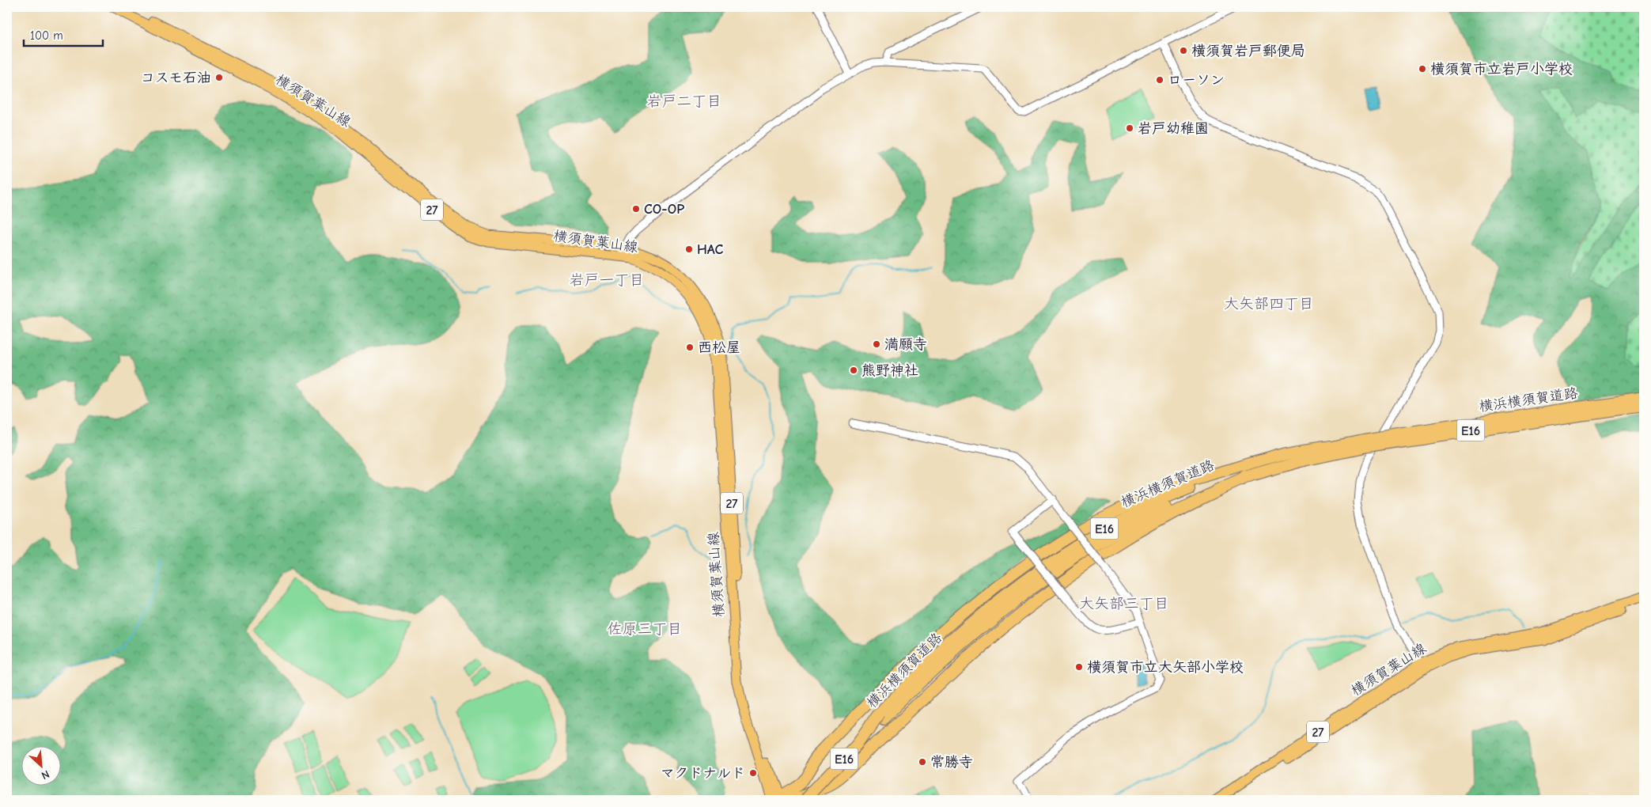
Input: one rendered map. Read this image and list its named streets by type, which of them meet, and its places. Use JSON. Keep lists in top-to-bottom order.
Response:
{
  "streets": {
    "highway": ["横浜横須賀道路", "E16"],
    "main road": ["横須賀葉山線", "27"]
  },
  "districts": [
    "岩戸二丁目",
    "岩戸一丁目",
    "大矢部四丁目",
    "大矢部三丁目",
    "佐原三丁目"
  ],
  "places": [
    "横須賀岩戸郵便局",
    "横須賀市立岩戸小学校",
    "コスモ石油",
    "ローソン",
    "岩戸幼稚園",
    "CO-OP",
    "HAC",
    "満願寺",
    "西松屋",
    "熊野神社",
    "横須賀市立大矢部小学校",
    "常勝寺",
    "マクドナルド"
  ],
  "scale_bar": "100 m",
  "north": "bottom right"
}
